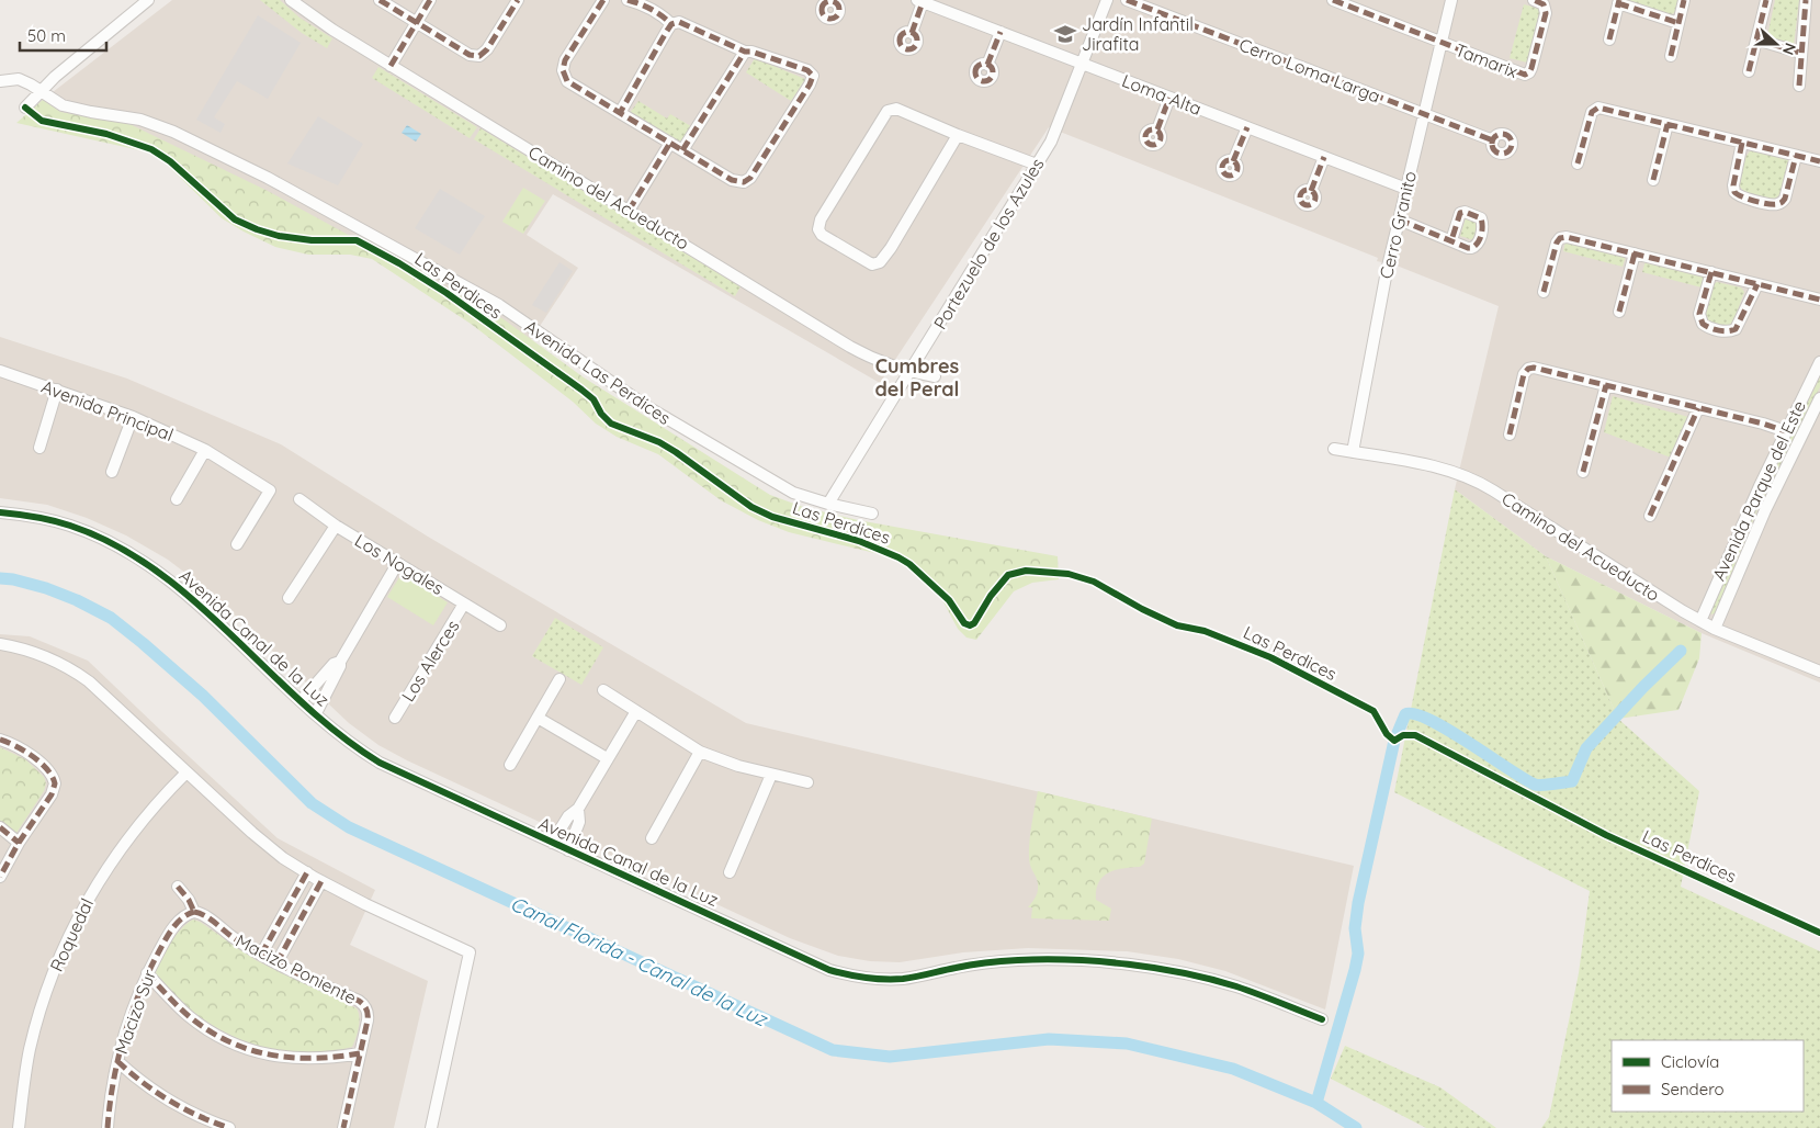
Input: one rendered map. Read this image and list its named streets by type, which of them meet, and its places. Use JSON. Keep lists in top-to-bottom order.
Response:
{
  "streets": {
    "street": [
      "Tamarix",
      "Cerro Loma Larga",
      "Loma Alta",
      "Camino del Acueducto",
      "Cerro Granito",
      "Portezuelo de los Azules",
      "Avenida Las Perdices",
      "Avenida Principal",
      "Avenida Parque del Este",
      "Los Nogales",
      "Avenida Canal de la Luz",
      "Los Alerces",
      "Roquedal",
      "Macizo Poniente",
      "Macizo Sur"
    ],
    "cycle path": ["Las Perdices"]
  },
  "crossings": [
    ["Tamarix", "Cerro Granito"],
    ["Cerro Loma Larga", "Cerro Granito"],
    ["Loma Alta", "Cerro Granito"],
    ["Loma Alta", "Portezuelo de los Azules"],
    ["Camino del Acueducto", "Cerro Granito"],
    ["Camino del Acueducto", "Portezuelo de los Azules"],
    ["Camino del Acueducto", "Avenida Parque del Este"],
    ["Portezuelo de los Azules", "Avenida Las Perdices"],
    ["Los Nogales", "Los Alerces"],
    ["Macizo Poniente", "Macizo Sur"]
  ],
  "districts": ["Cumbres del Peral"],
  "water": ["Canal Florida - Canal de la Luz"],
  "places": {
    "school or university": ["Jardín Infantil Jirafita"]
  },
  "legend": ["Ciclovía", "Sendero"],
  "scale_bar": "50 m",
  "north": "right"
}
